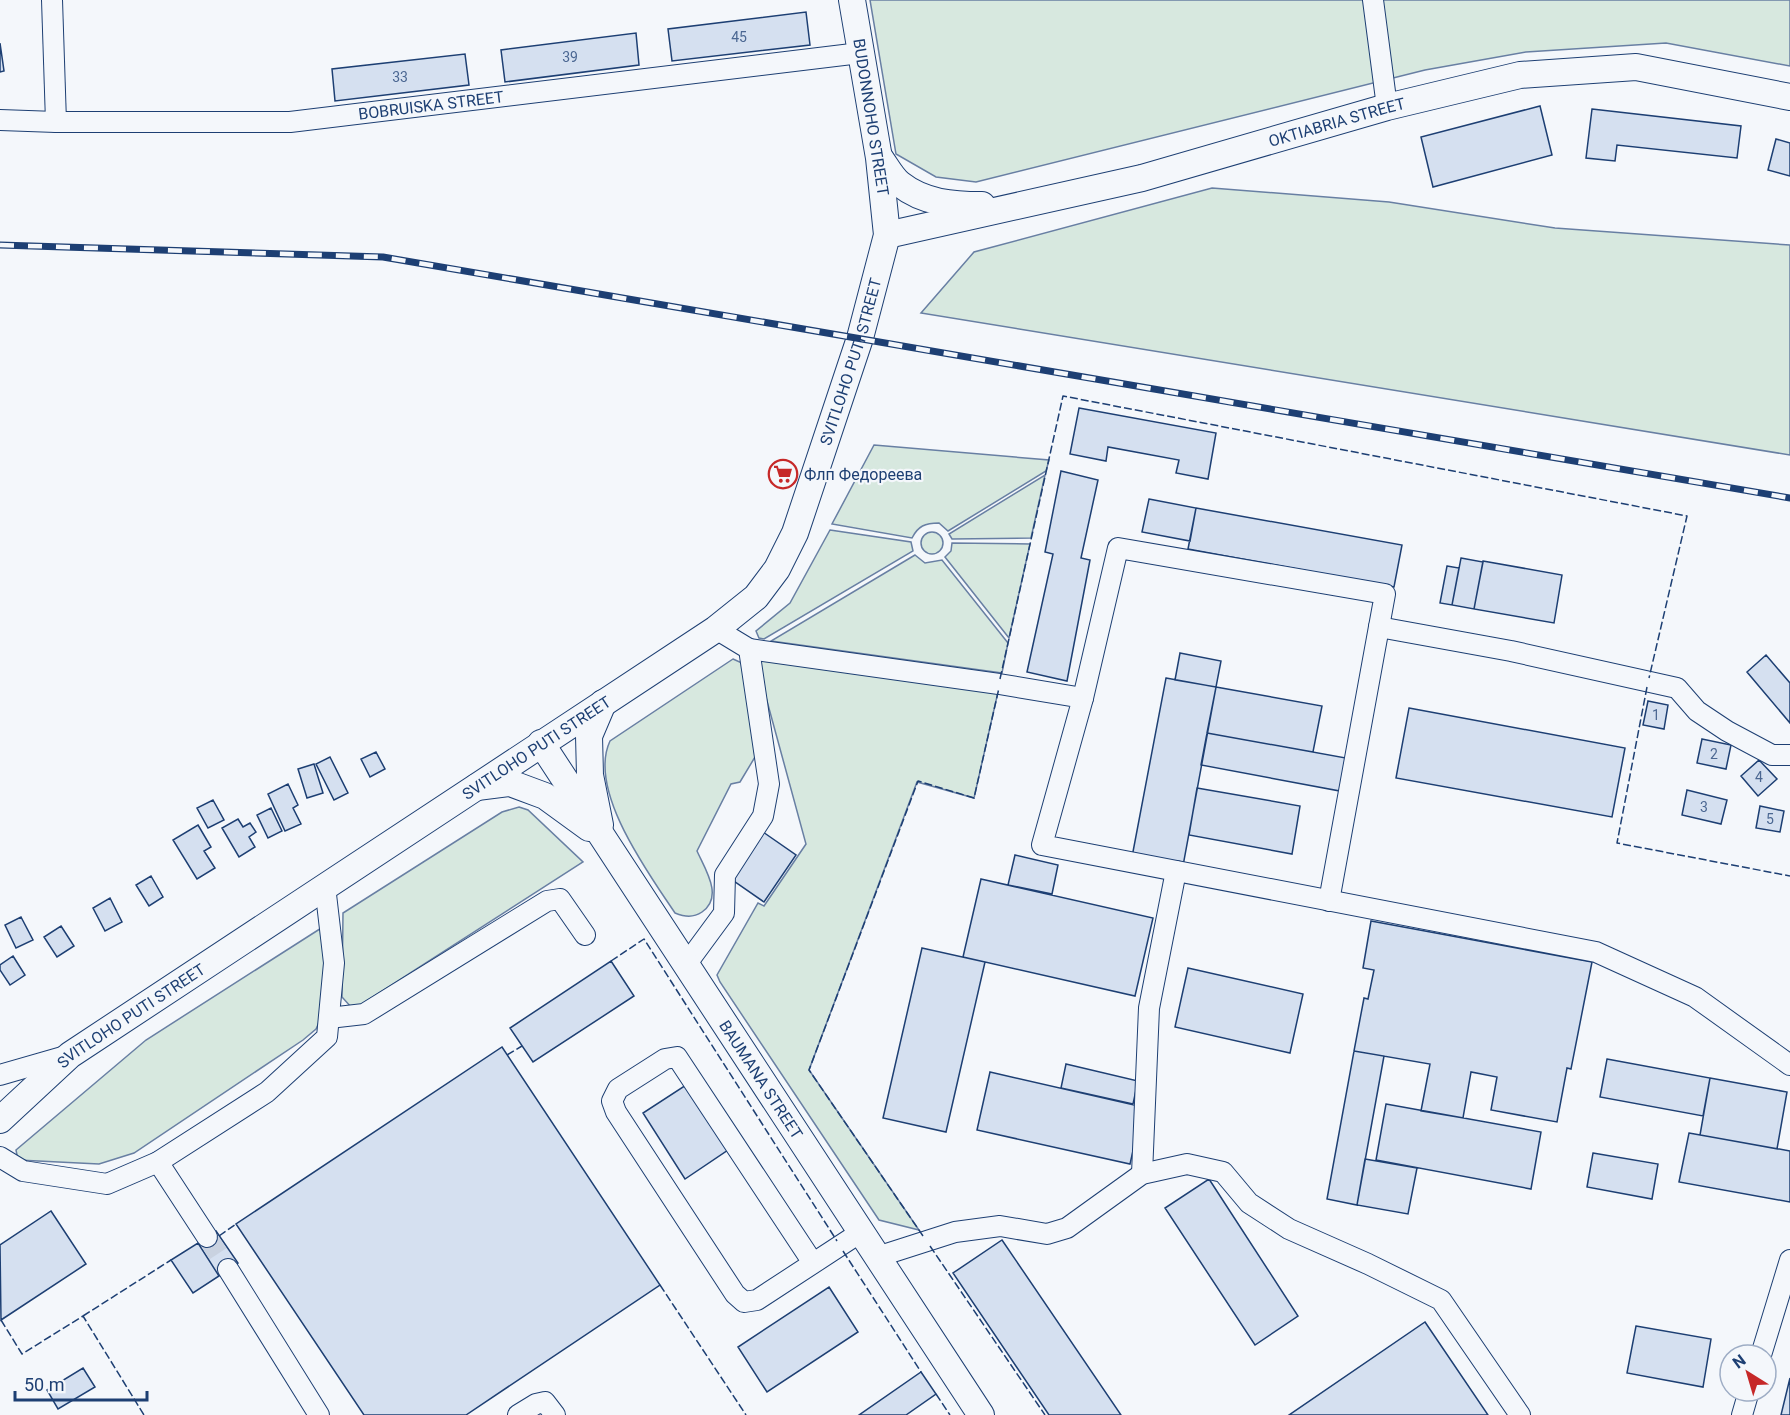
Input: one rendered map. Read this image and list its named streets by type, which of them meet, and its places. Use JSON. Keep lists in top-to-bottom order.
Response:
{
  "streets": {
    "main road": [
      "BUDONNOHO STREET",
      "OKTIABRIA STREET",
      "SVITLOHO PUTI STREET",
      "BAUMANA STREET"
    ],
    "street": ["BOBRUISKA STREET"]
  },
  "crossings": [
    ["BOBRUISKA STREET", "BUDONNOHO STREET"],
    ["BUDONNOHO STREET", "OKTIABRIA STREET"],
    ["BUDONNOHO STREET", "SVITLOHO PUTI STREET"],
    ["OKTIABRIA STREET", "SVITLOHO PUTI STREET"],
    ["SVITLOHO PUTI STREET", "BAUMANA STREET"]
  ],
  "places": {
    "supermarket": ["Флп Федореева"]
  },
  "house_numbers": [
    "45",
    "39",
    "33",
    "1",
    "2",
    "4",
    "3",
    "5"
  ],
  "scale_bar": "50 m",
  "north": "top left"
}
